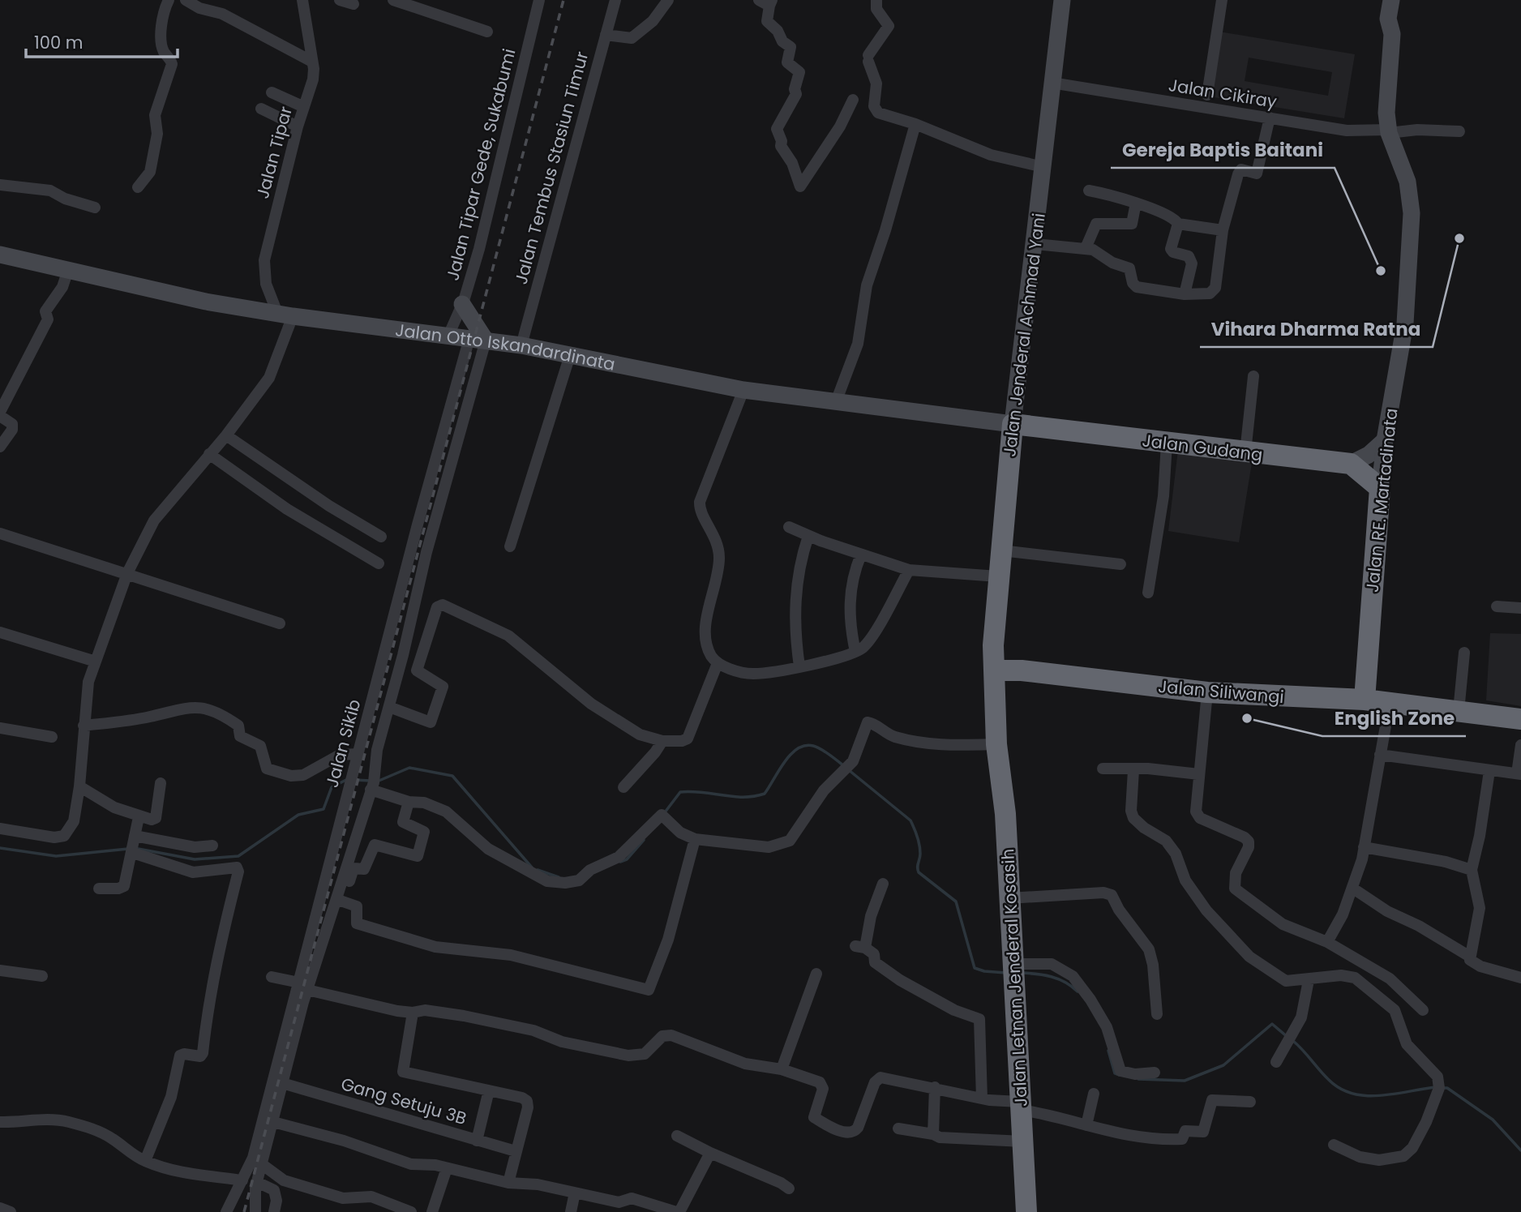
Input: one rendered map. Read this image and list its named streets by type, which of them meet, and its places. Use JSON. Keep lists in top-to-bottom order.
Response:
{
  "streets": {
    "highway": [
      "Jalan Jenderal Achmad Yani",
      "Jalan Gudang",
      "Jalan RE. Martadinata",
      "Jalan Siliwangi",
      "Jalan Letnan Jenderal Kosasih"
    ],
    "main road": ["Jalan Otto Iskandardinata"],
    "street": [
      "Jalan Cikiray",
      "Jalan Tipar",
      "Jalan Tipar Gede, Sukabumi",
      "Jalan Tembus Stasiun Timur",
      "Jalan Sikib",
      "Gang Setuju 3B"
    ]
  },
  "crossings": [
    ["Jalan Cikiray", "Jalan Jenderal Achmad Yani"],
    ["Jalan Cikiray", "Jalan RE. Martadinata"],
    ["Jalan Tipar", "Jalan Otto Iskandardinata"],
    ["Jalan Tipar Gede, Sukabumi", "Jalan Otto Iskandardinata"],
    ["Jalan Tembus Stasiun Timur", "Jalan Otto Iskandardinata"],
    ["Jalan Jenderal Achmad Yani", "Jalan Otto Iskandardinata"],
    ["Jalan Jenderal Achmad Yani", "Jalan Gudang"],
    ["Jalan Jenderal Achmad Yani", "Jalan Siliwangi"],
    ["Jalan Otto Iskandardinata", "Jalan Gudang"],
    ["Jalan Otto Iskandardinata", "Jalan Sikib"],
    ["Jalan RE. Martadinata", "Jalan Siliwangi"]
  ],
  "places": ["Vihara Dharma Ratna", "Gereja Baptis Baitani", "English Zone"],
  "scale_bar": "100 m"
}
